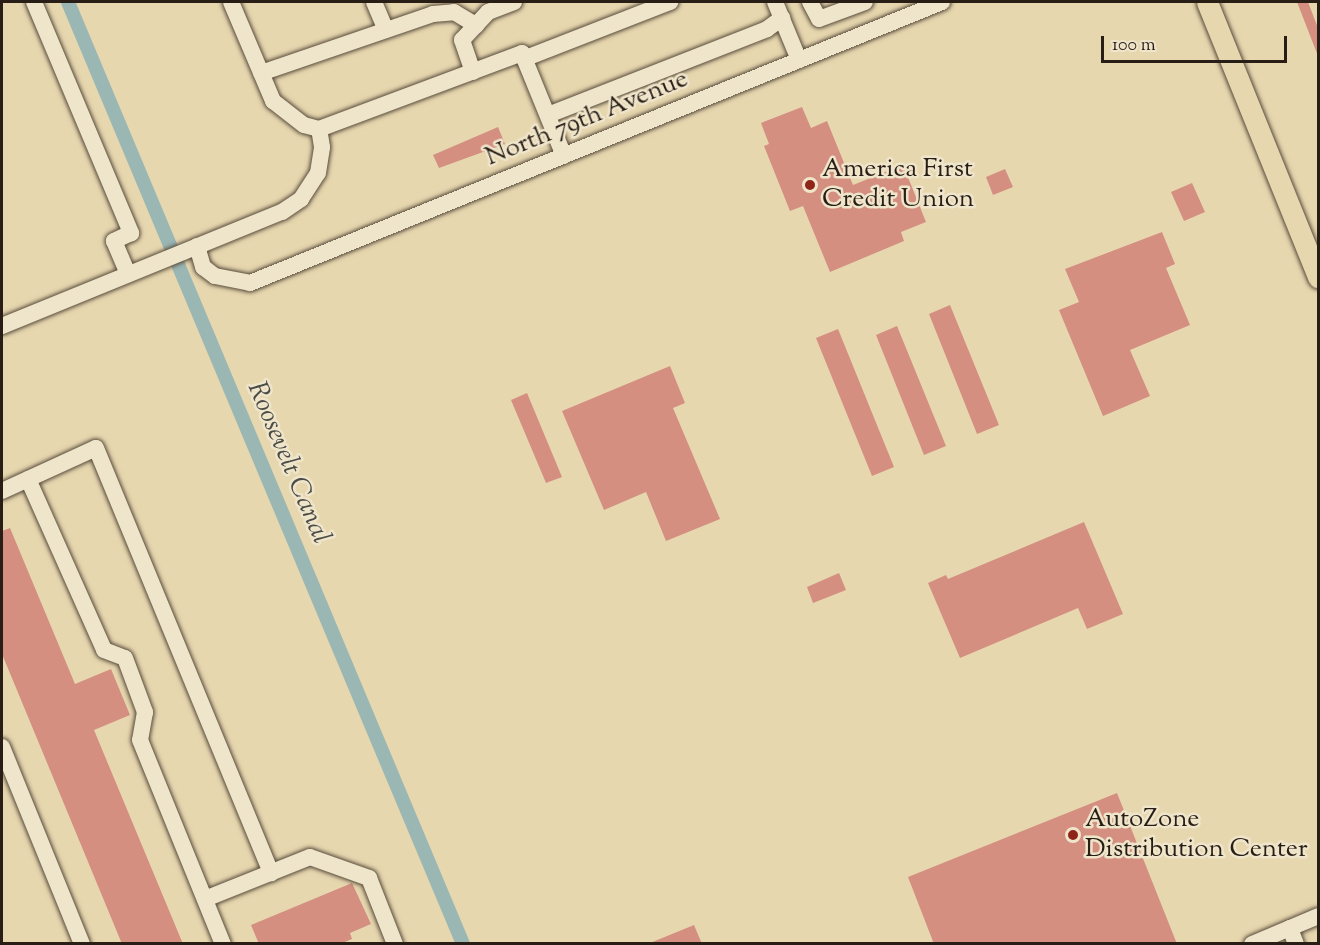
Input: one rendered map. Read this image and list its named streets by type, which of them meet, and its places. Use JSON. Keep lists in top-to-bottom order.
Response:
{
  "streets": {
    "street": ["North 79th Avenue"]
  },
  "water": ["Roosevelt Canal"],
  "places": ["America First Credit Union", "AutoZone Distribution Center"],
  "scale_bar": "100 m"
}
